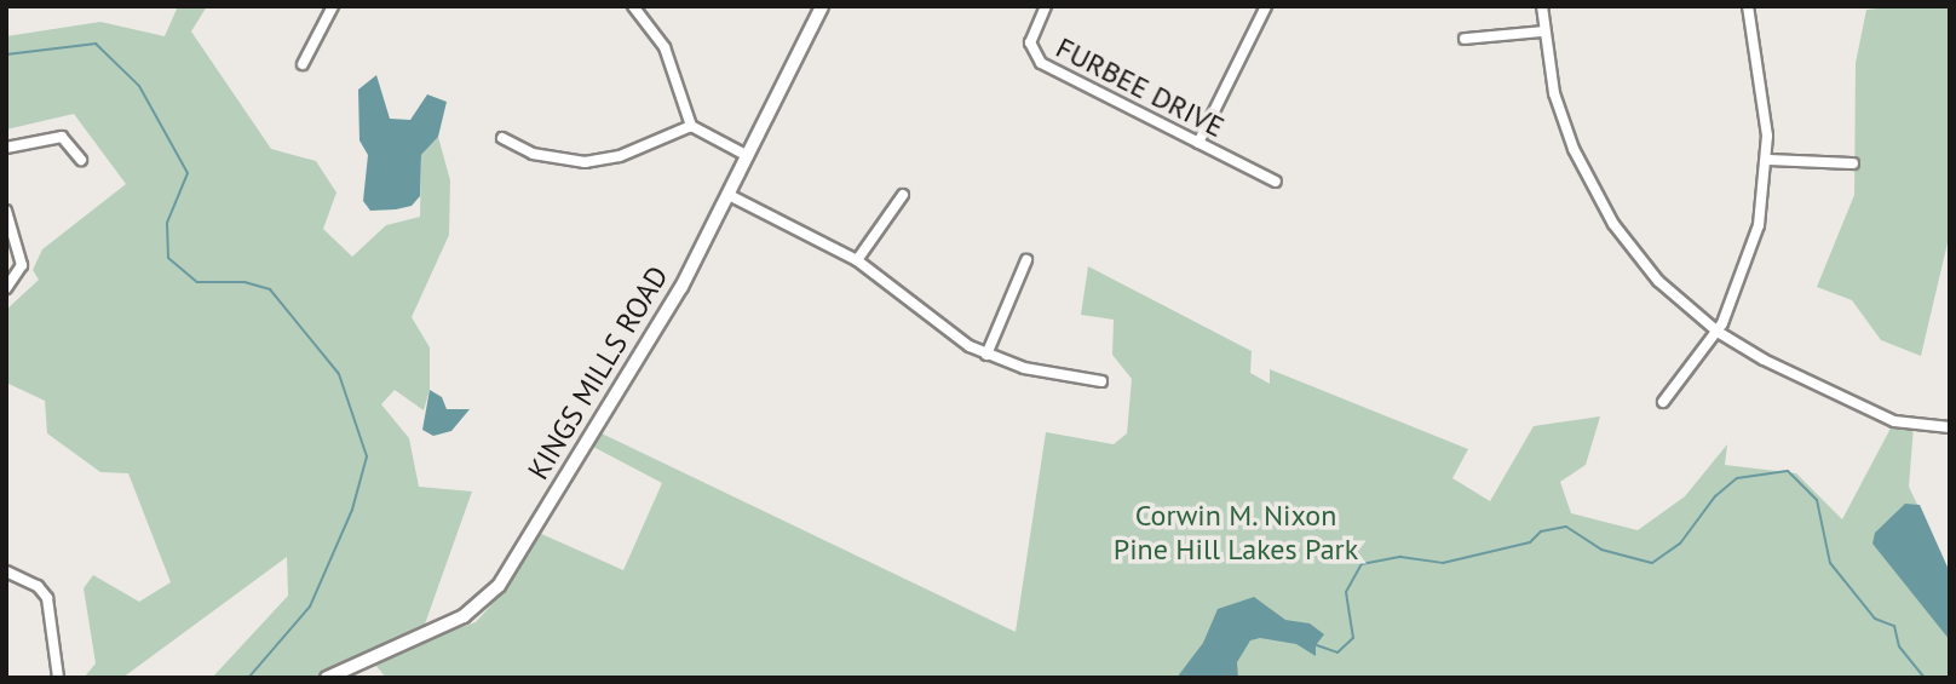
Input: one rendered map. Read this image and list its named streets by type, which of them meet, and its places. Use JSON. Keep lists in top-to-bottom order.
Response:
{
  "streets": {
    "street": ["FURBEE DRIVE", "KINGS MILLS ROAD"]
  },
  "parks": ["Corwin M. Nixon Pine Hill Lakes Park"]
}
